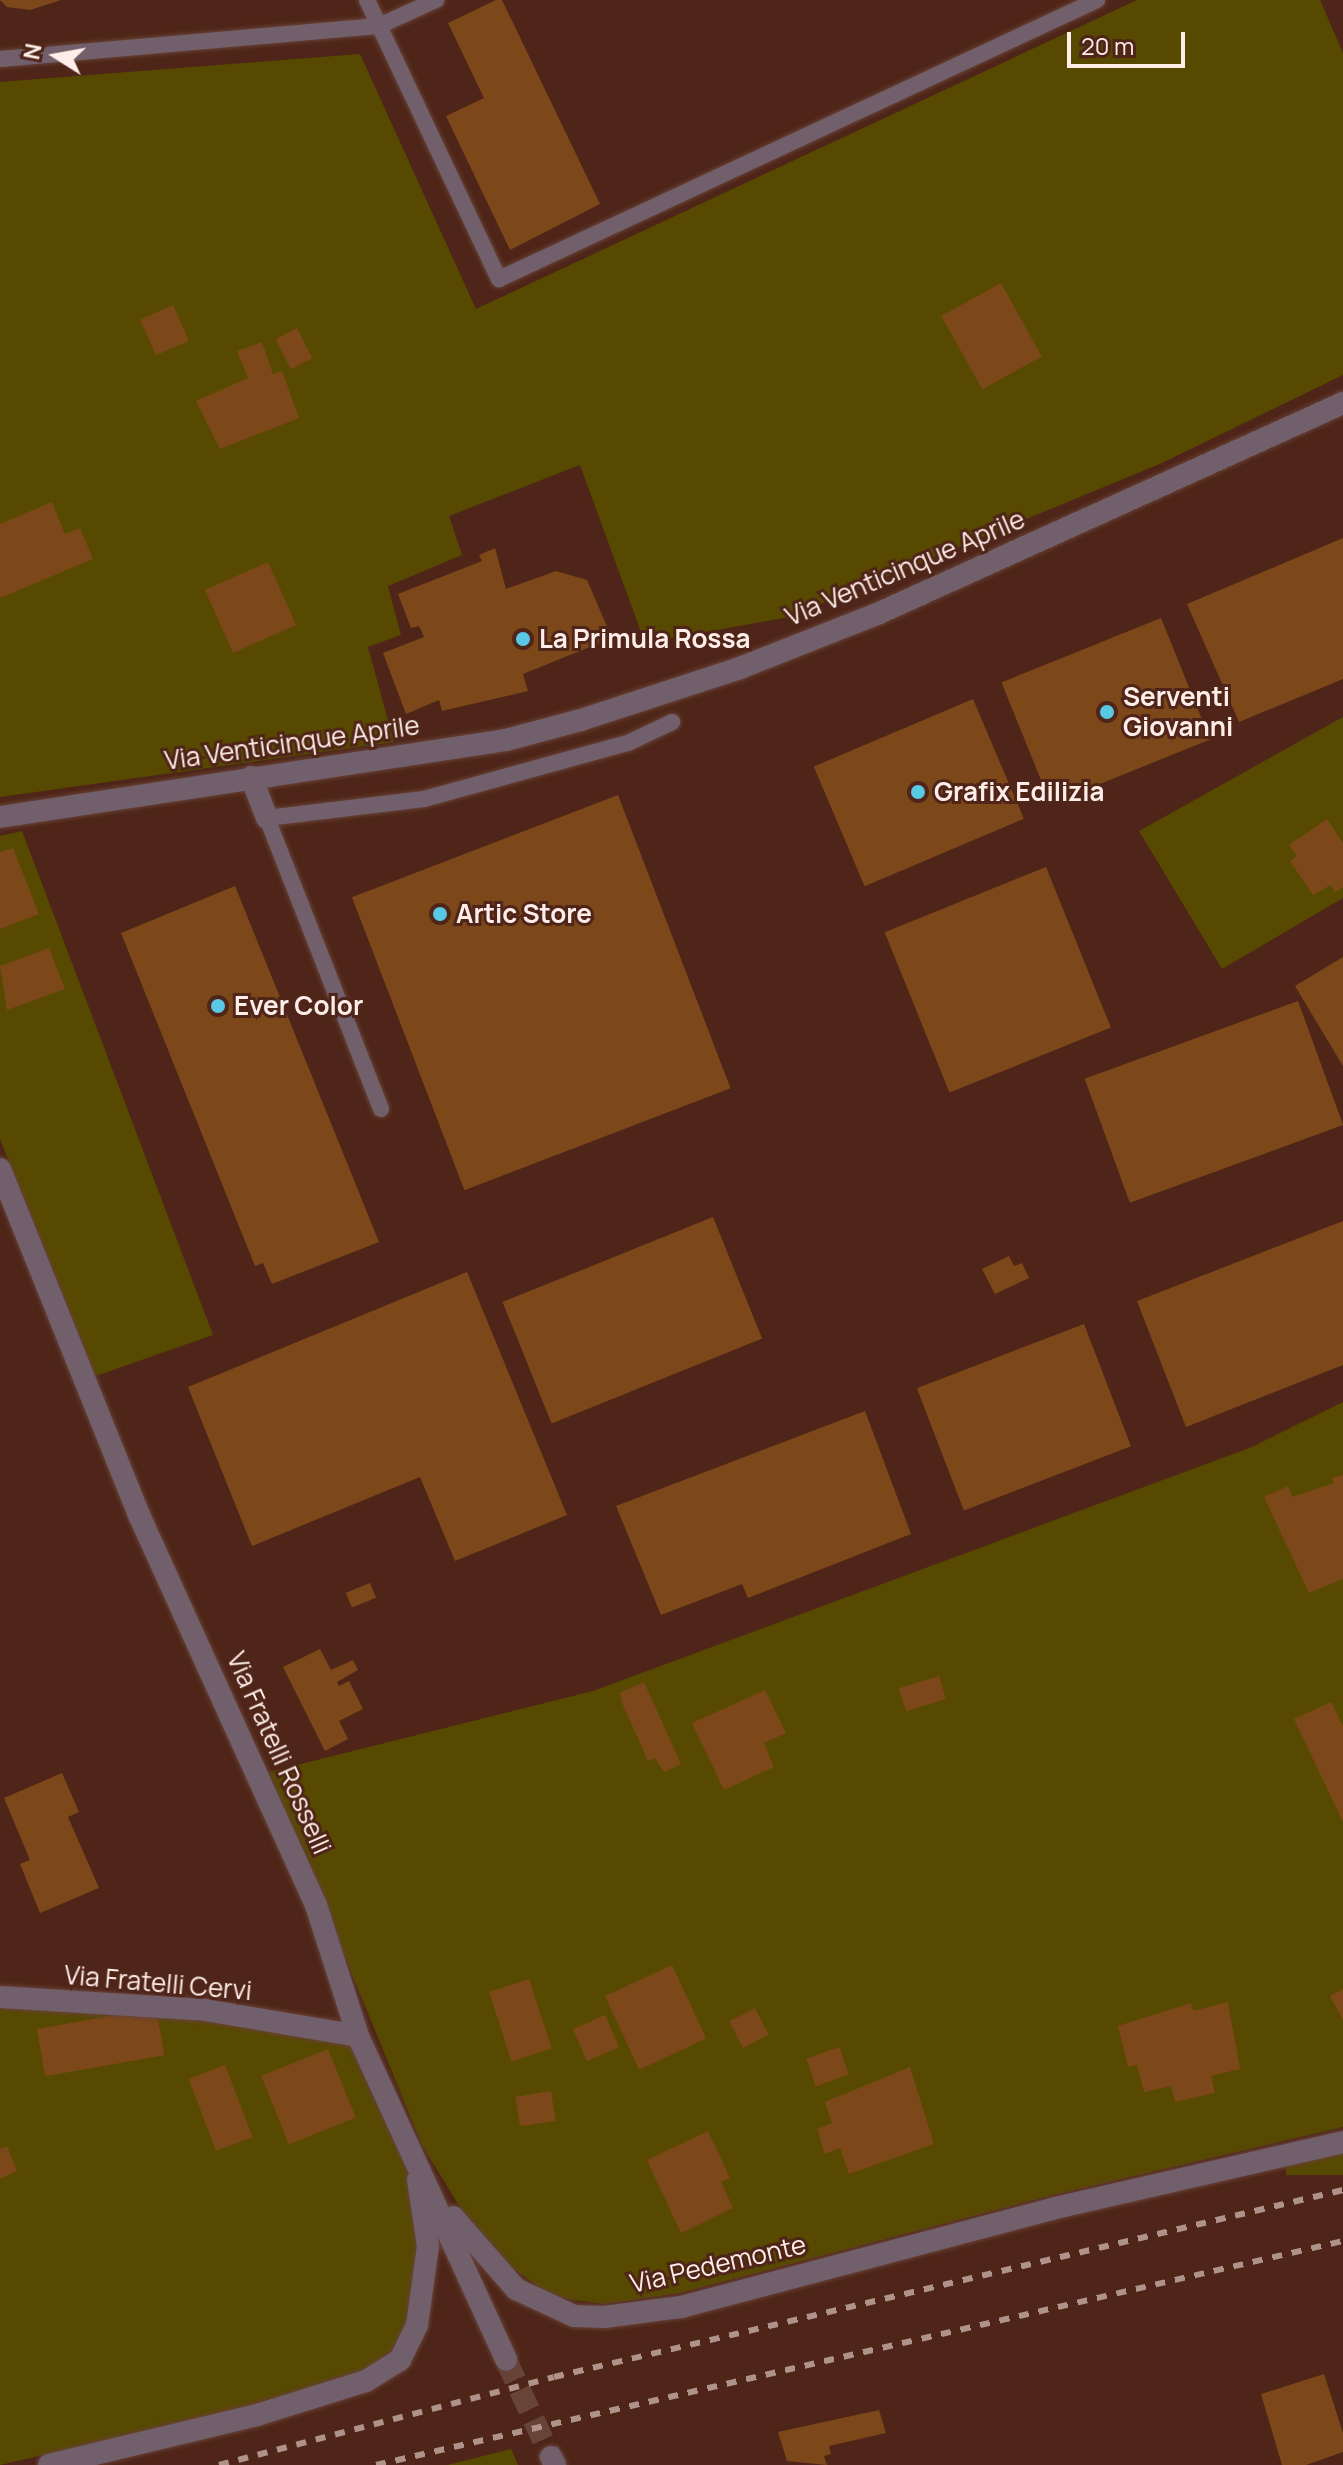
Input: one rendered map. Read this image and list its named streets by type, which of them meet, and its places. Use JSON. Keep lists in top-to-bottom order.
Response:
{
  "streets": {
    "street": [
      "Via Venticinque Aprile",
      "Via Fratelli Rosselli",
      "Via Fratelli Cervi",
      "Via Pedemonte"
    ]
  },
  "crossings": [
    ["Via Fratelli Rosselli", "Via Fratelli Cervi"],
    ["Via Fratelli Rosselli", "Via Pedemonte"]
  ],
  "places": [
    "La Primula Rossa",
    "Serventi Giovanni",
    "Grafix Edilizia",
    "Artic Store",
    "Ever Color"
  ],
  "scale_bar": "20 m",
  "north": "left"
}
